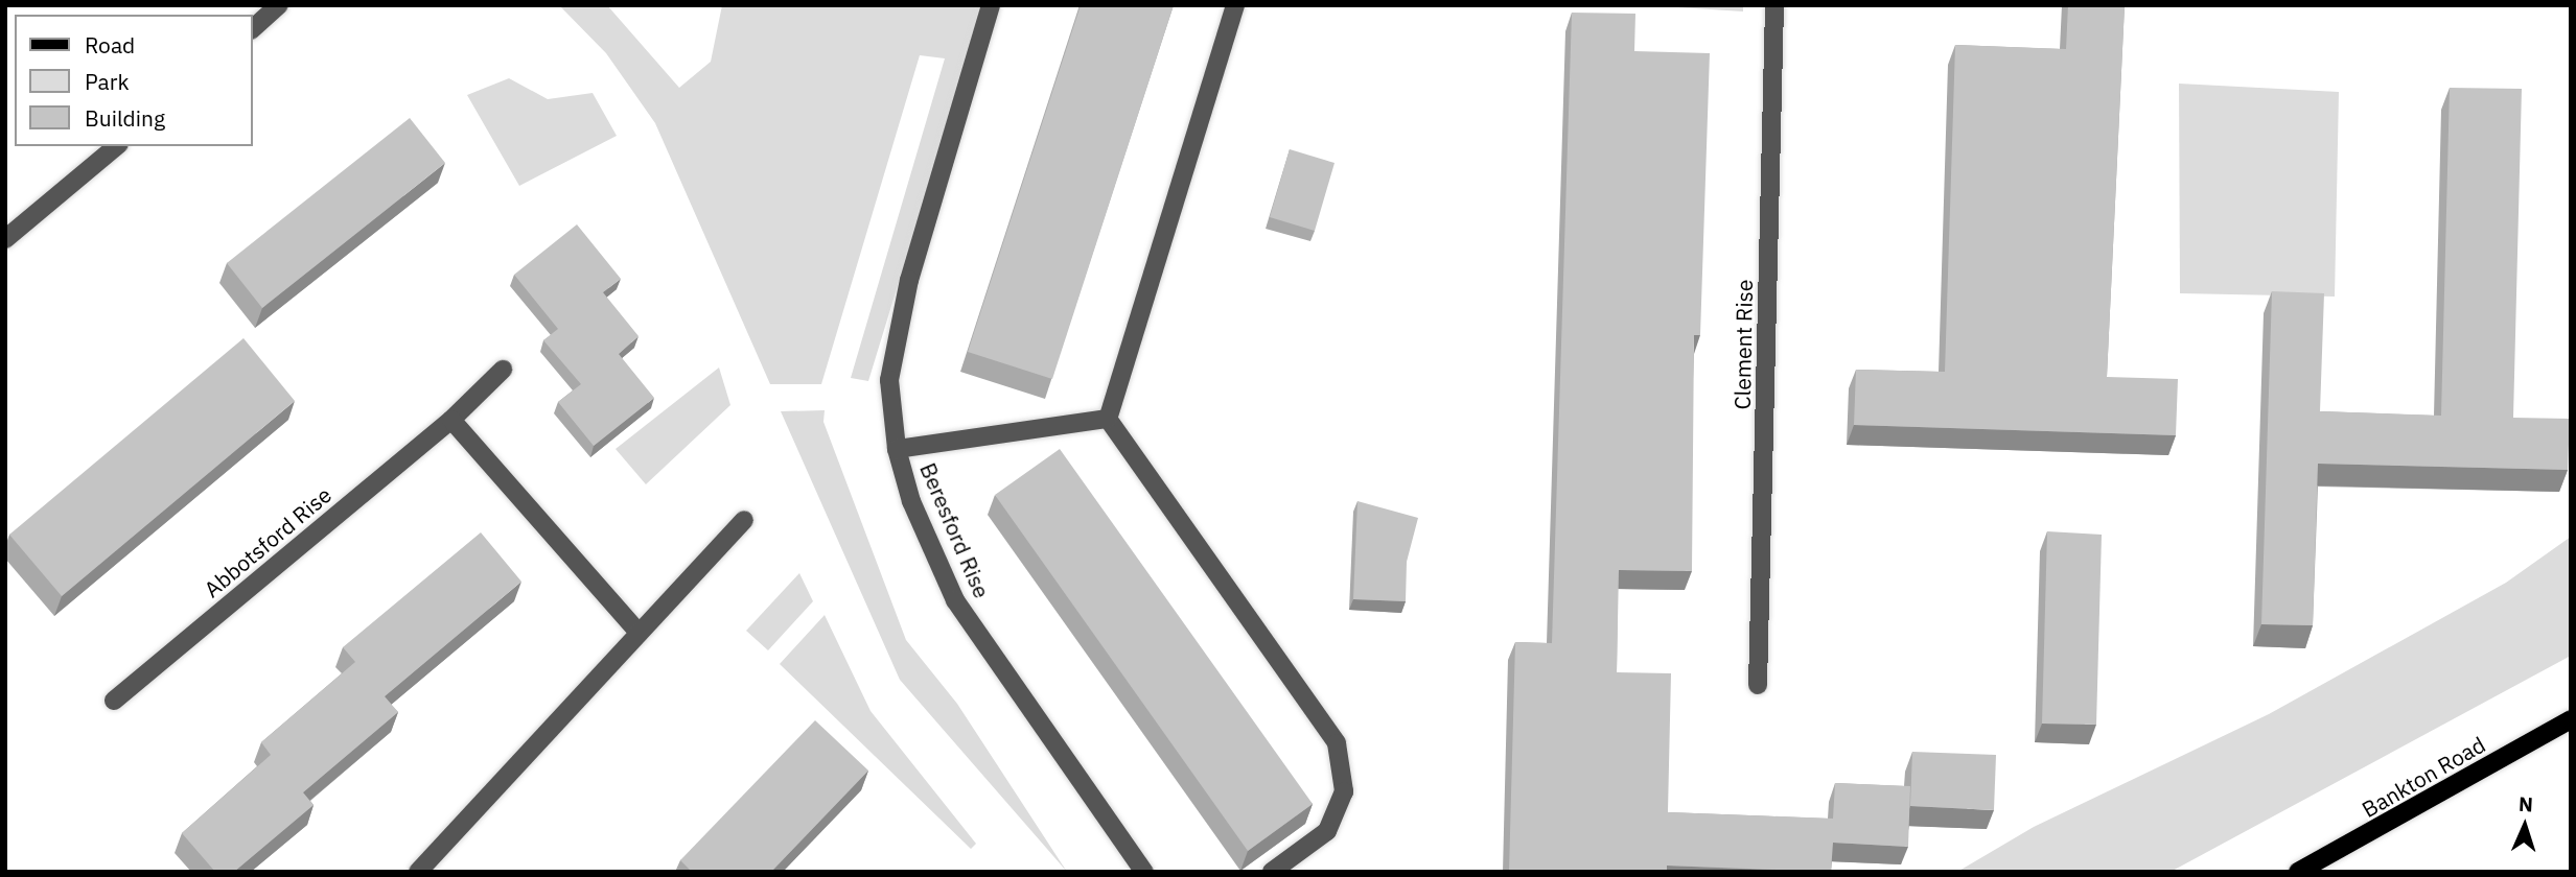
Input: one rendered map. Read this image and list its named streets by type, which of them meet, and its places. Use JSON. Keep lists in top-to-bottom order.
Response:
{
  "streets": {
    "main road": ["Bankton Road"],
    "street": ["Clement Rise", "Beresford Rise", "Abbotsford Rise"]
  },
  "legend": ["Road", "Park", "Building"],
  "north": "top"
}
